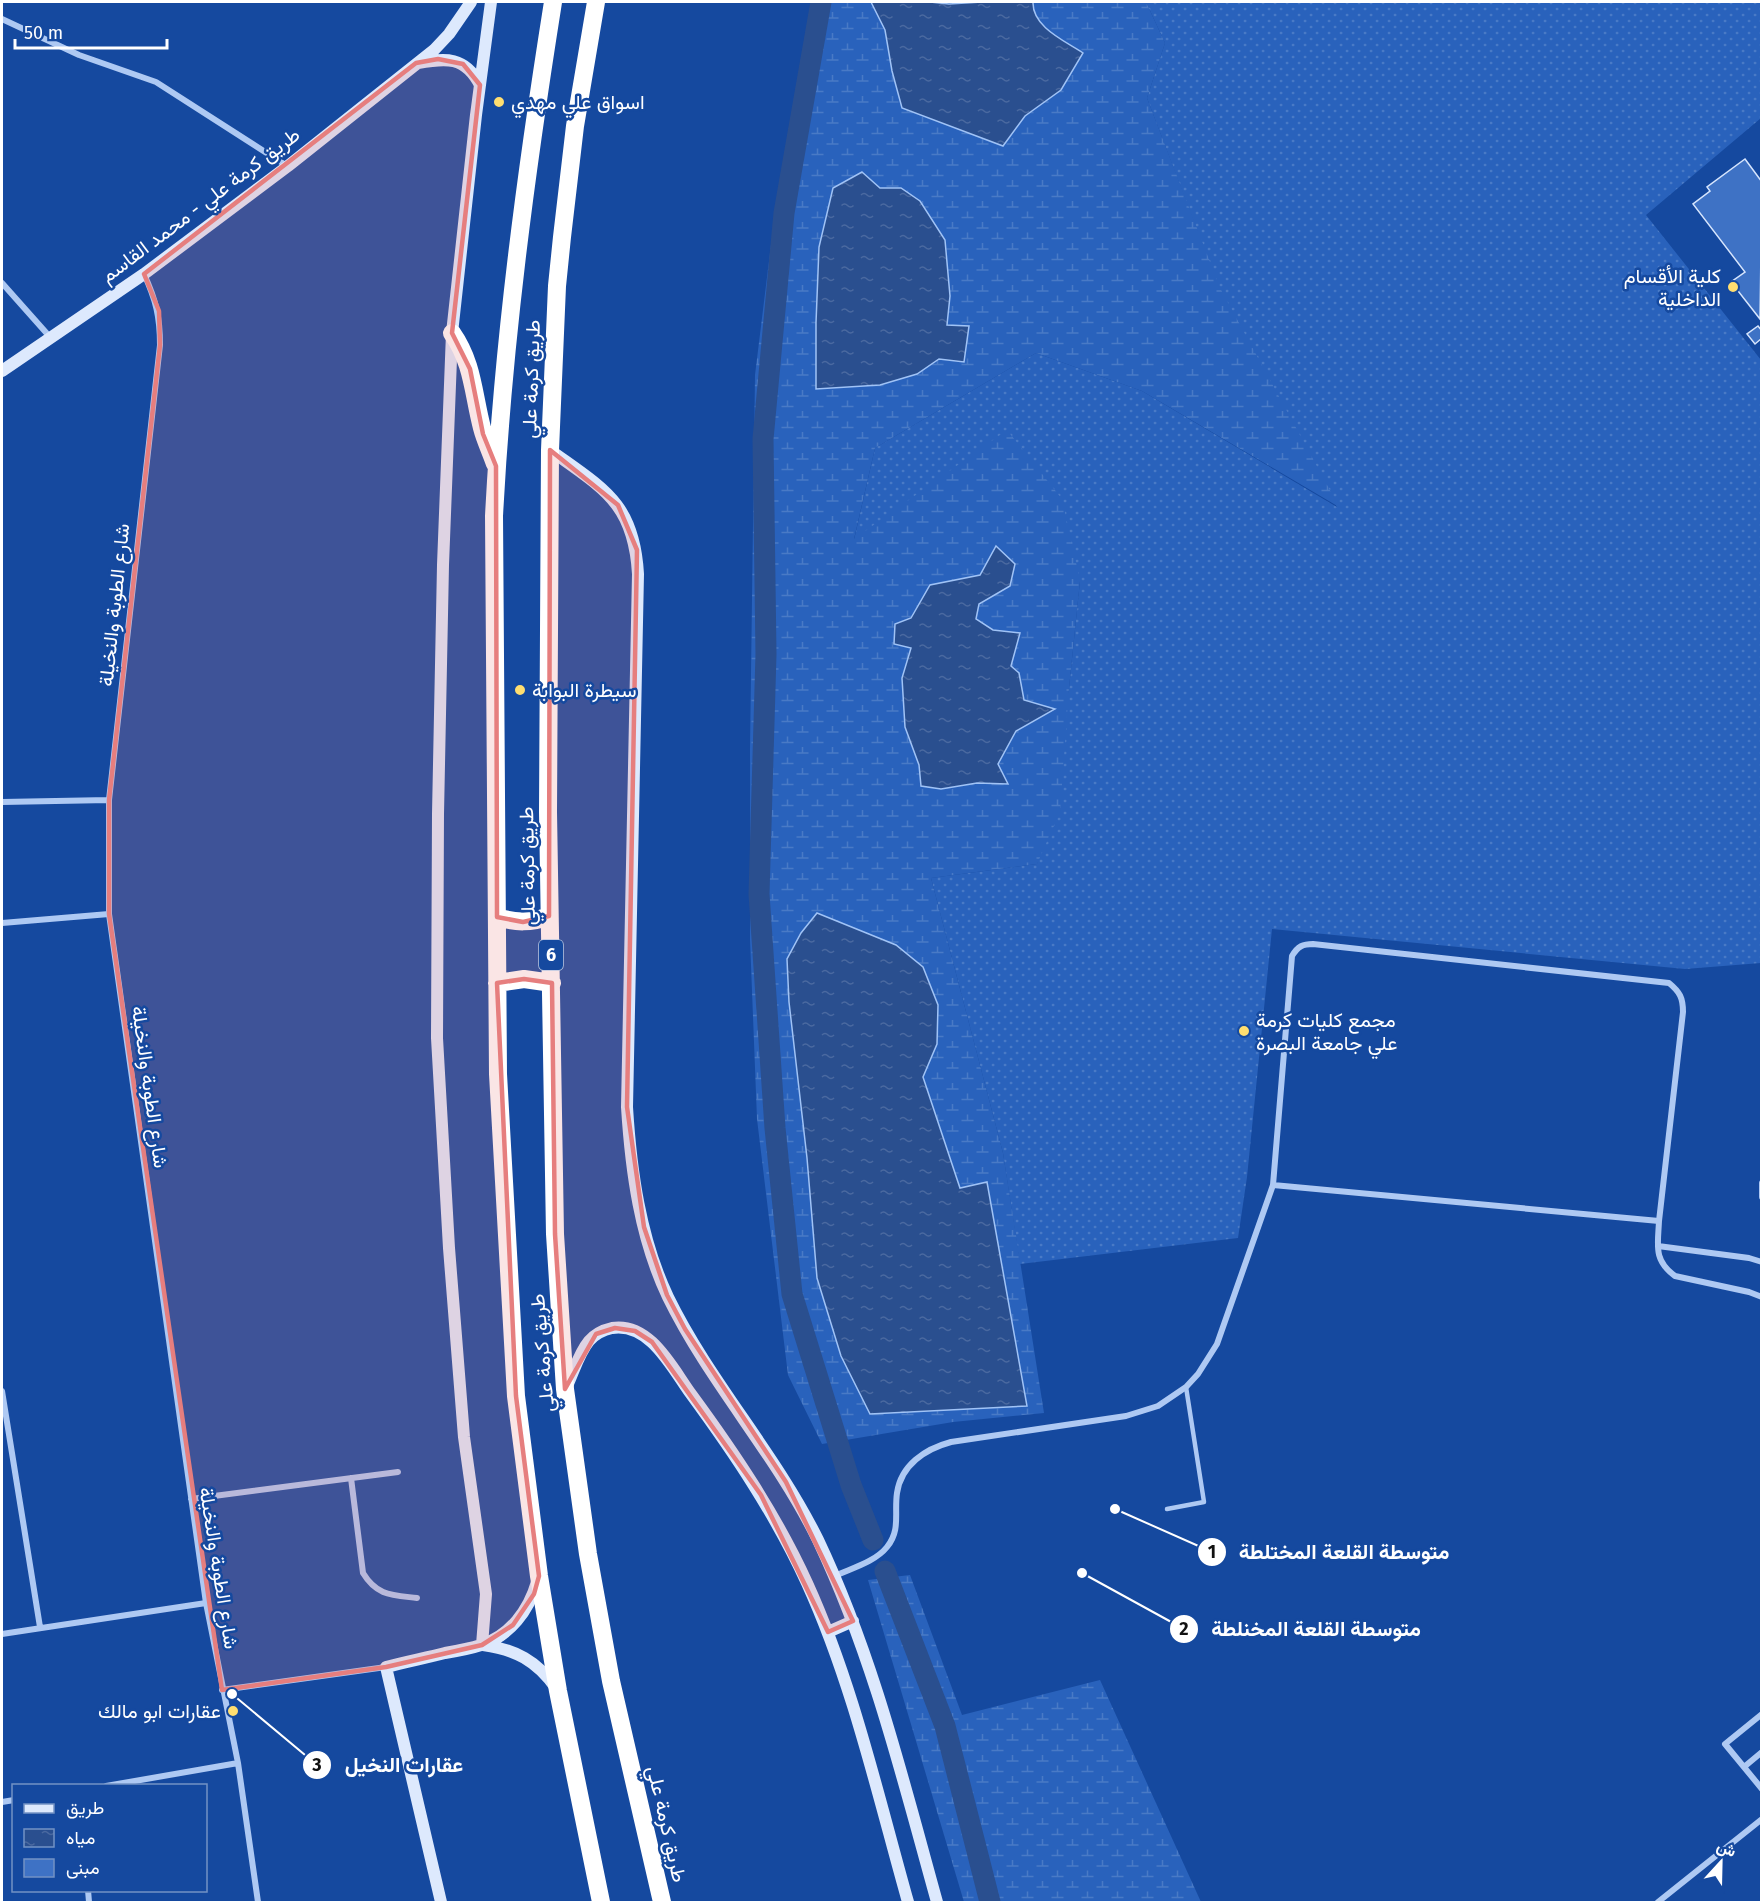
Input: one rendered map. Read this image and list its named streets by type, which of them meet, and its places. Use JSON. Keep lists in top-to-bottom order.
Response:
{
  "streets": {
    "highway": ["طريق كرمة علي", "6"],
    "main road": ["طريق كرمة علي - محمد القاسم"],
    "street": ["شارع الطوبة والنخيلة"]
  },
  "crossings": [
    ["طريق كرمة علي - محمد القاسم", "شارع الطوبة والنخيلة"]
  ],
  "places": [
    "اسواق علي مهدي",
    "كلية الأقسام الداخلية",
    "سيطرة البوابة",
    "مجمع كليات كرمة علي جامعة البصرة",
    "متوسطة القلعة المختلطة",
    "متوسطة القلعة المخنلطة",
    "عقارات النخيل",
    "عقارات ابو مالك"
  ],
  "legend": ["طريق", "مياه", "مبنى"],
  "scale_bar": "50 m",
  "north": "top"
}
